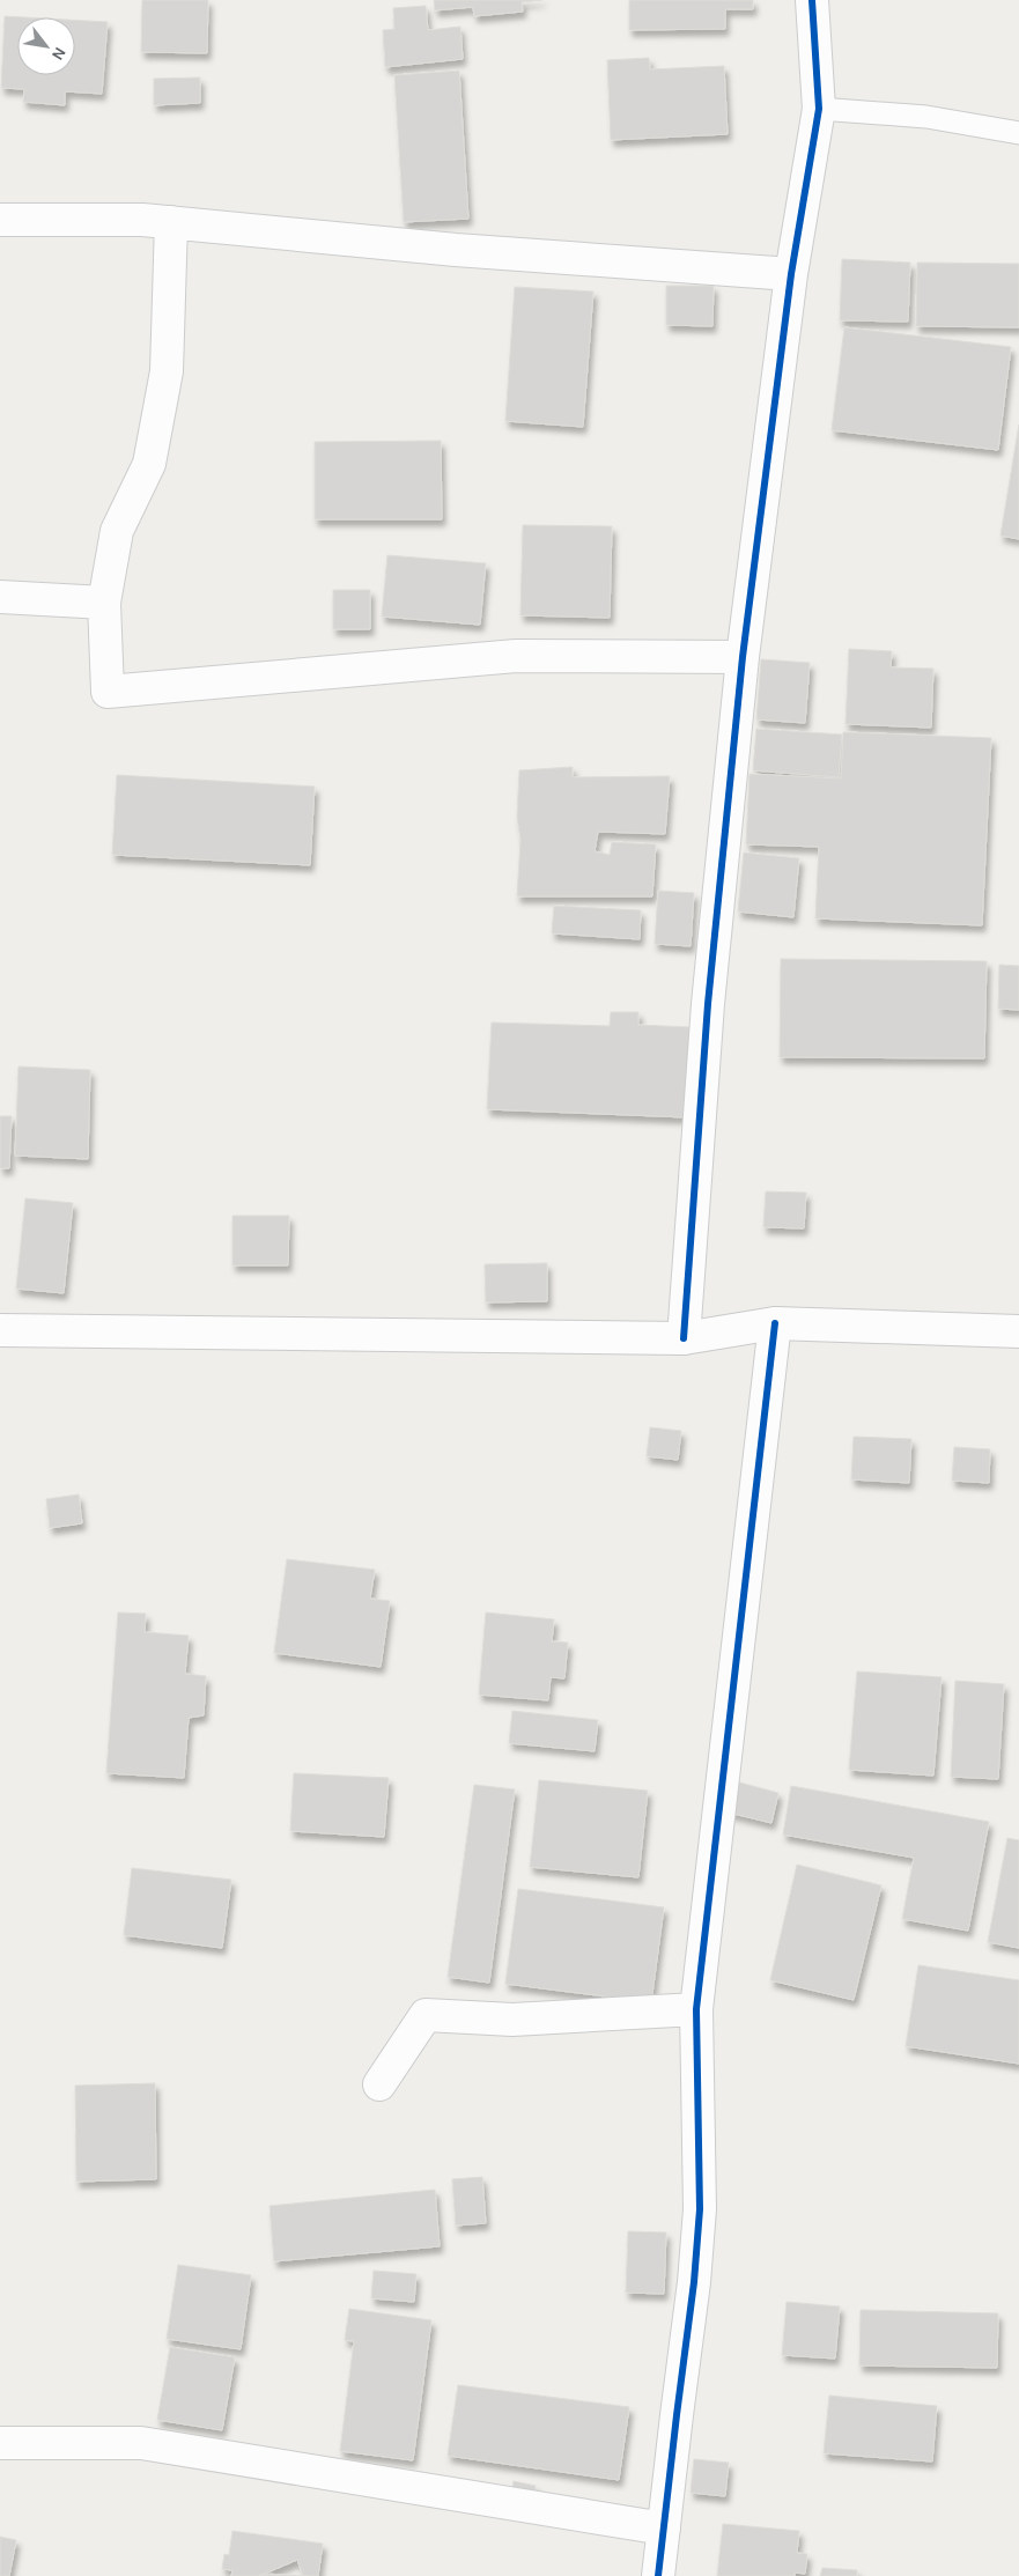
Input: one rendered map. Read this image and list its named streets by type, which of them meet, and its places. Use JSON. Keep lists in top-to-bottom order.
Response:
{
  "north": "bottom right"
}
